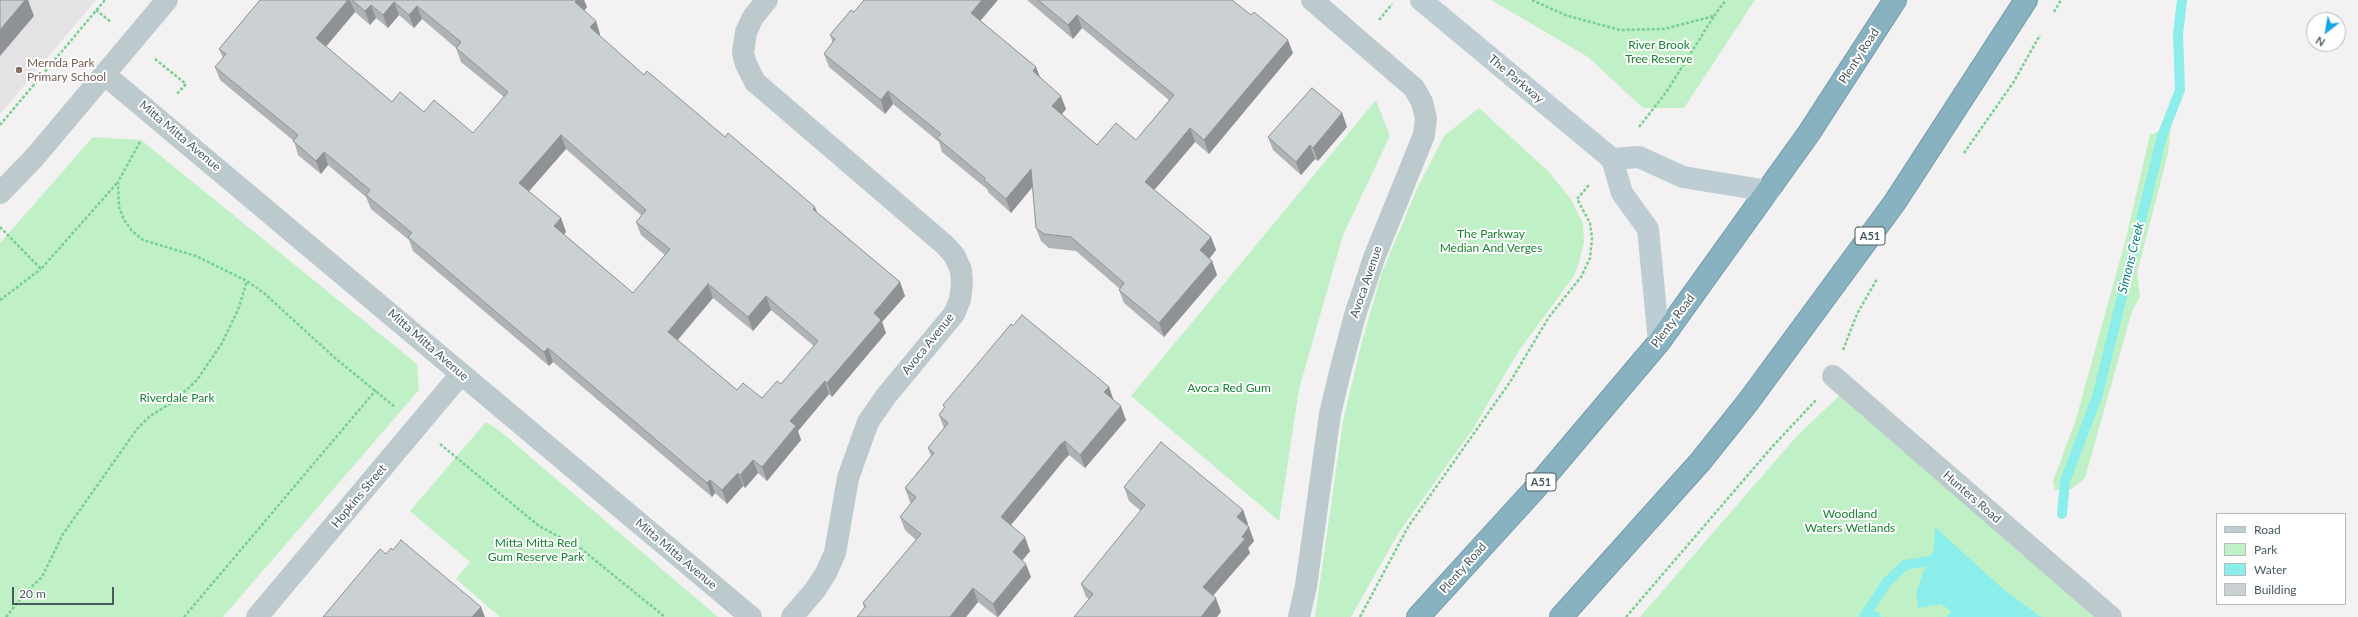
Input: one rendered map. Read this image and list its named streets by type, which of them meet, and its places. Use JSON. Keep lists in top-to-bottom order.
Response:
{
  "streets": {
    "highway": ["Plenty Road", "A51"],
    "street": [
      "The Parkway",
      "Mitta Mitta Avenue",
      "Avoca Avenue",
      "Hopkins Street",
      "Hunters Road"
    ]
  },
  "crossings": [
    ["Mitta Mitta Avenue", "Hopkins Street"]
  ],
  "water": ["Simons Creek"],
  "parks": [
    "River Brook Tree Reserve",
    "The Parkway Median And Verges",
    "Avoca Red Gum",
    "Riverdale Park",
    "Woodland Waters Wetlands",
    "Mitta Mitta Red Gum Reserve Park"
  ],
  "places": ["Mernda Park Primary School"],
  "legend": [
    "Road",
    "Park",
    "Water",
    "Building"
  ],
  "scale_bar": "20 m",
  "north": "bottom left"
}
